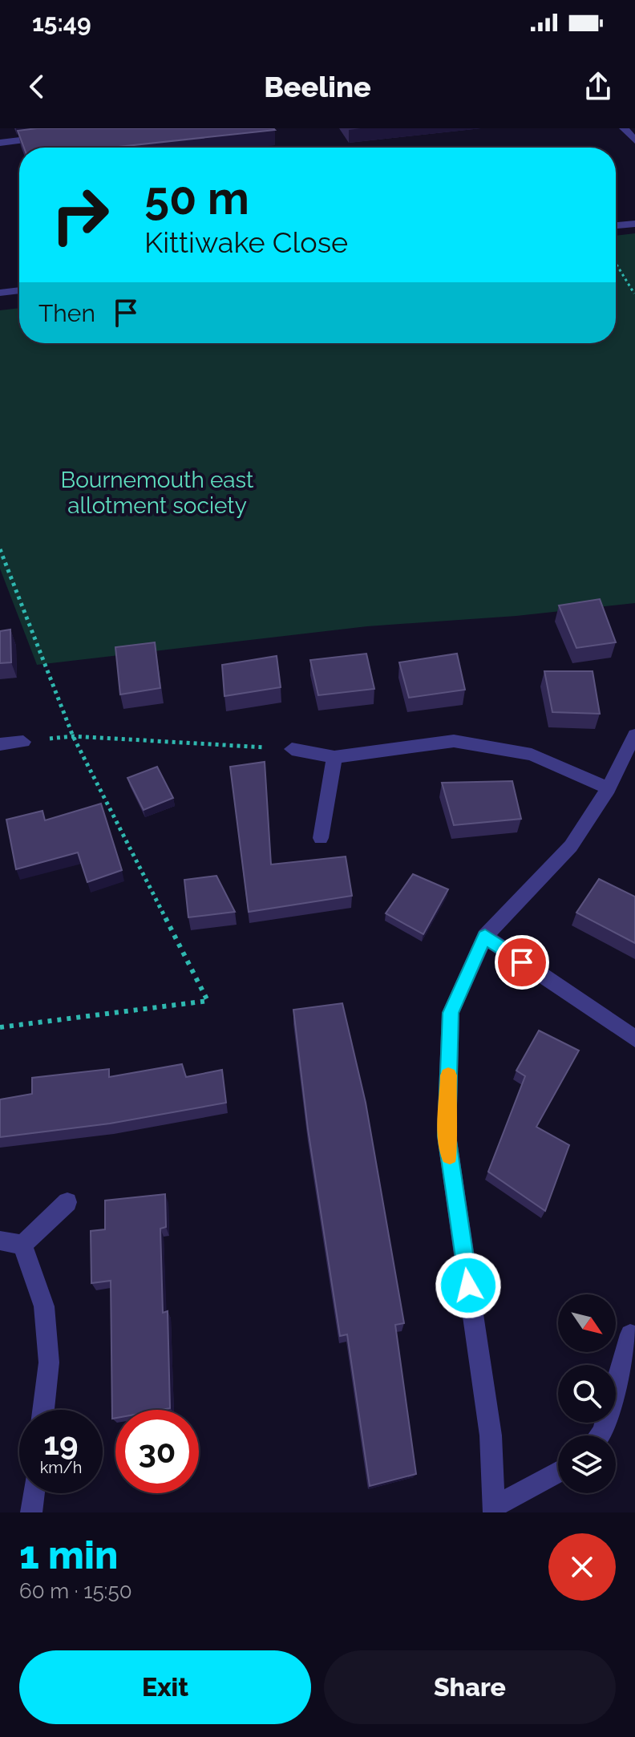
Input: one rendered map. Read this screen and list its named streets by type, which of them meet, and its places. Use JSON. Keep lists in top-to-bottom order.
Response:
{
  "parks": ["Bournemouth east allotment society"],
  "north": "bottom right",
  "page": {
    "status": "15:49",
    "header": "Beeline",
    "turn": ["50 m", "Kittiwake Close"],
    "then": "Then",
    "speed": "19 km/h",
    "limit": "30",
    "heading": ["1 min", "60 m · 15:50"],
    "buttons": ["Exit", "Share"]
  }
}
